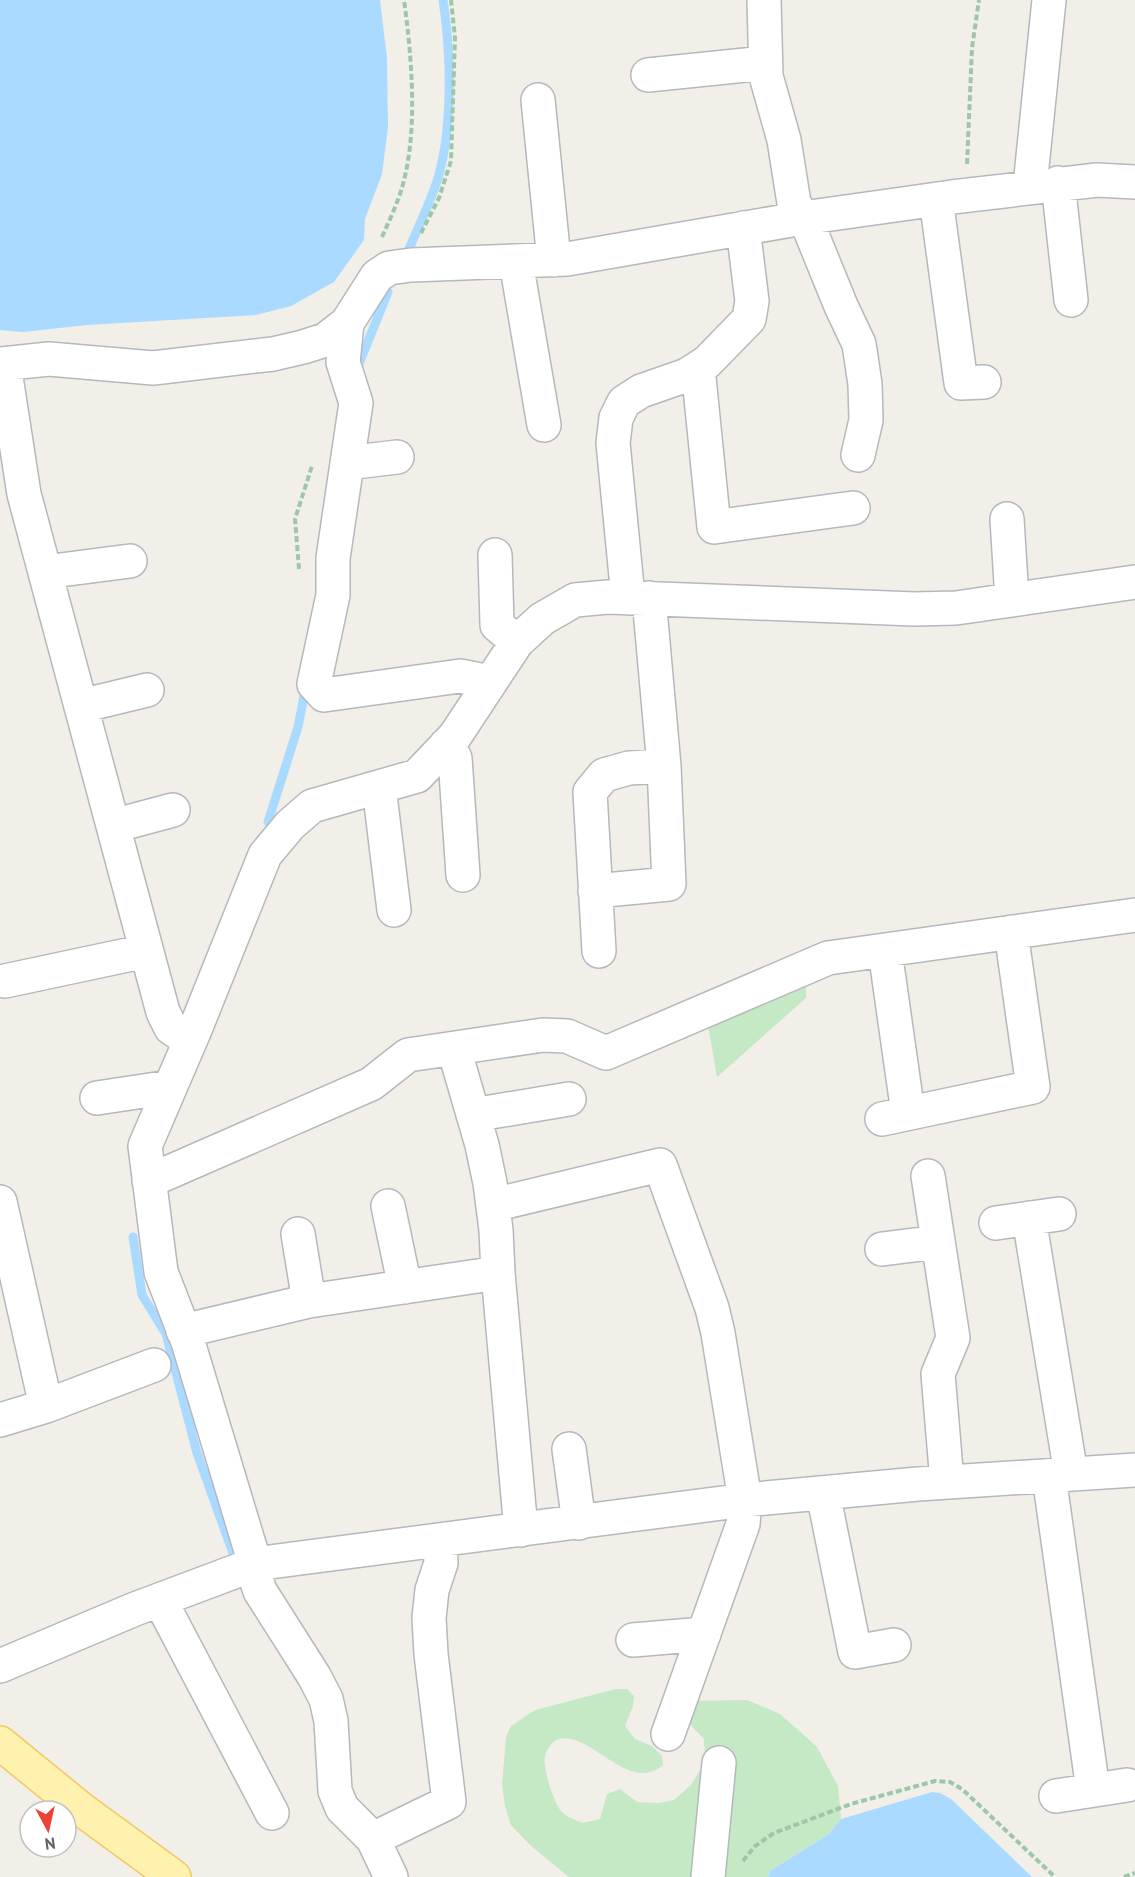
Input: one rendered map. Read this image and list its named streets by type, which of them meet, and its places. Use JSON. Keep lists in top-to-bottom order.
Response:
{
  "north": "bottom"
}
